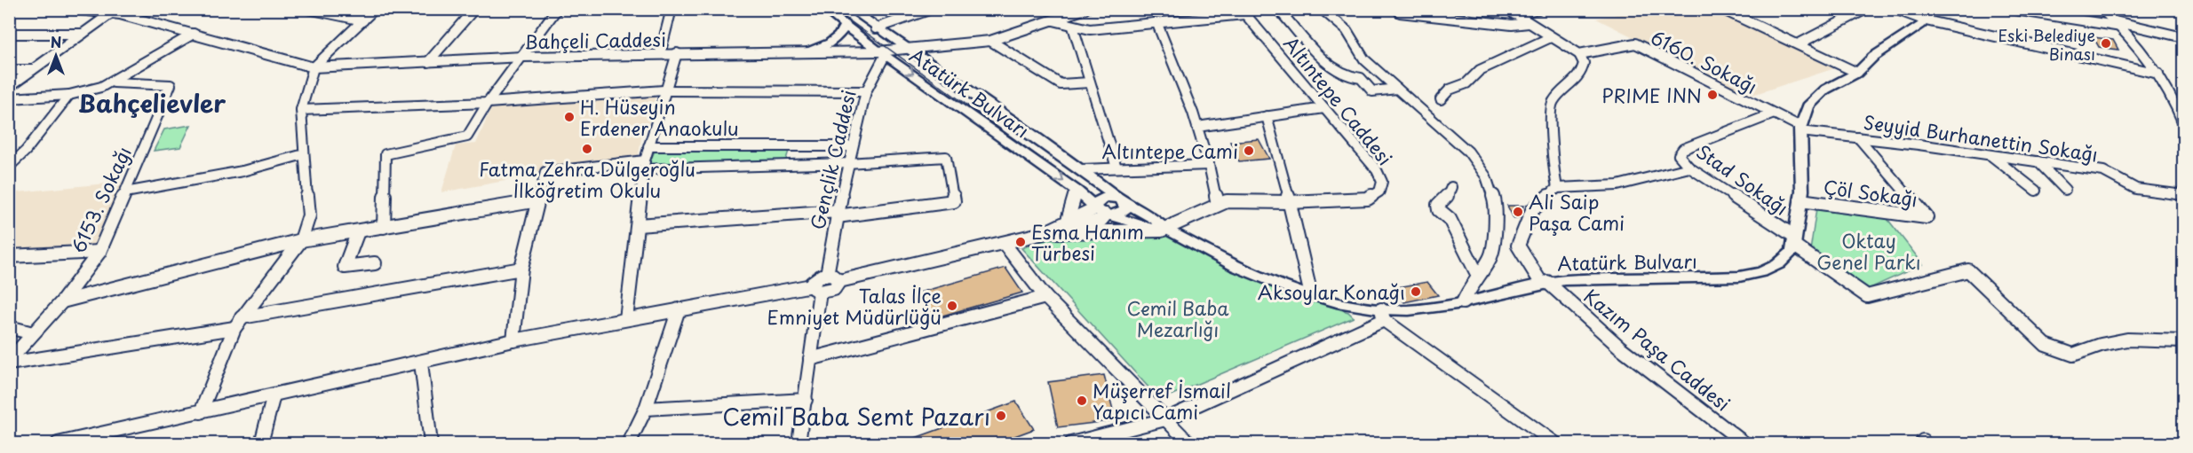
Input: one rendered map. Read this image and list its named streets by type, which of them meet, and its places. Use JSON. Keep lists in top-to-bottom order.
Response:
{
  "streets": {
    "main road": ["Atatürk Bulvarı"],
    "street": [
      "Bahçeli Caddesi",
      "6160. Sokağı",
      "Altıntepe Caddesi",
      "Seyyid Burhanettin Sokağı",
      "Gençlik Caddesi",
      "Stad Sokağı",
      "Çöl Sokağı",
      "6153. Sokağı",
      "Kazım Paşa Caddesi"
    ]
  },
  "crossings": [
    ["Bahçeli Caddesi", "Atatürk Bulvarı"],
    ["Bahçeli Caddesi", "Gençlik Caddesi"],
    ["6160. Sokağı", "Seyyid Burhanettin Sokağı"],
    ["6160. Sokağı", "Stad Sokağı"],
    ["Atatürk Bulvarı", "Altıntepe Caddesi"],
    ["Atatürk Bulvarı", "Gençlik Caddesi"],
    ["Atatürk Bulvarı", "Stad Sokağı"],
    ["Atatürk Bulvarı", "Kazım Paşa Caddesi"],
    ["Seyyid Burhanettin Sokağı", "Çöl Sokağı"]
  ],
  "districts": ["Bahçelievler"],
  "parks": ["Oktay Genel Parkı", "Cemil Baba Mezarlığı"],
  "places": [
    "Eski Belediye Binası",
    "PRIME INN",
    "H. Hüseyin Erdener Anaokulu",
    "Fatma Zehra Dülgeroğlu İlköğretim Okulu",
    "Altıntepe Cami",
    "Ali Saip Paşa Cami",
    "Esma Hanım Türbesi",
    "Aksoylar Konağı",
    "Talas İlçe Emniyet Müdürlüğü",
    "Müşerref İsmail Yapıcı Cami",
    "Cemil Baba Semt Pazarı"
  ],
  "north": "top"
}
